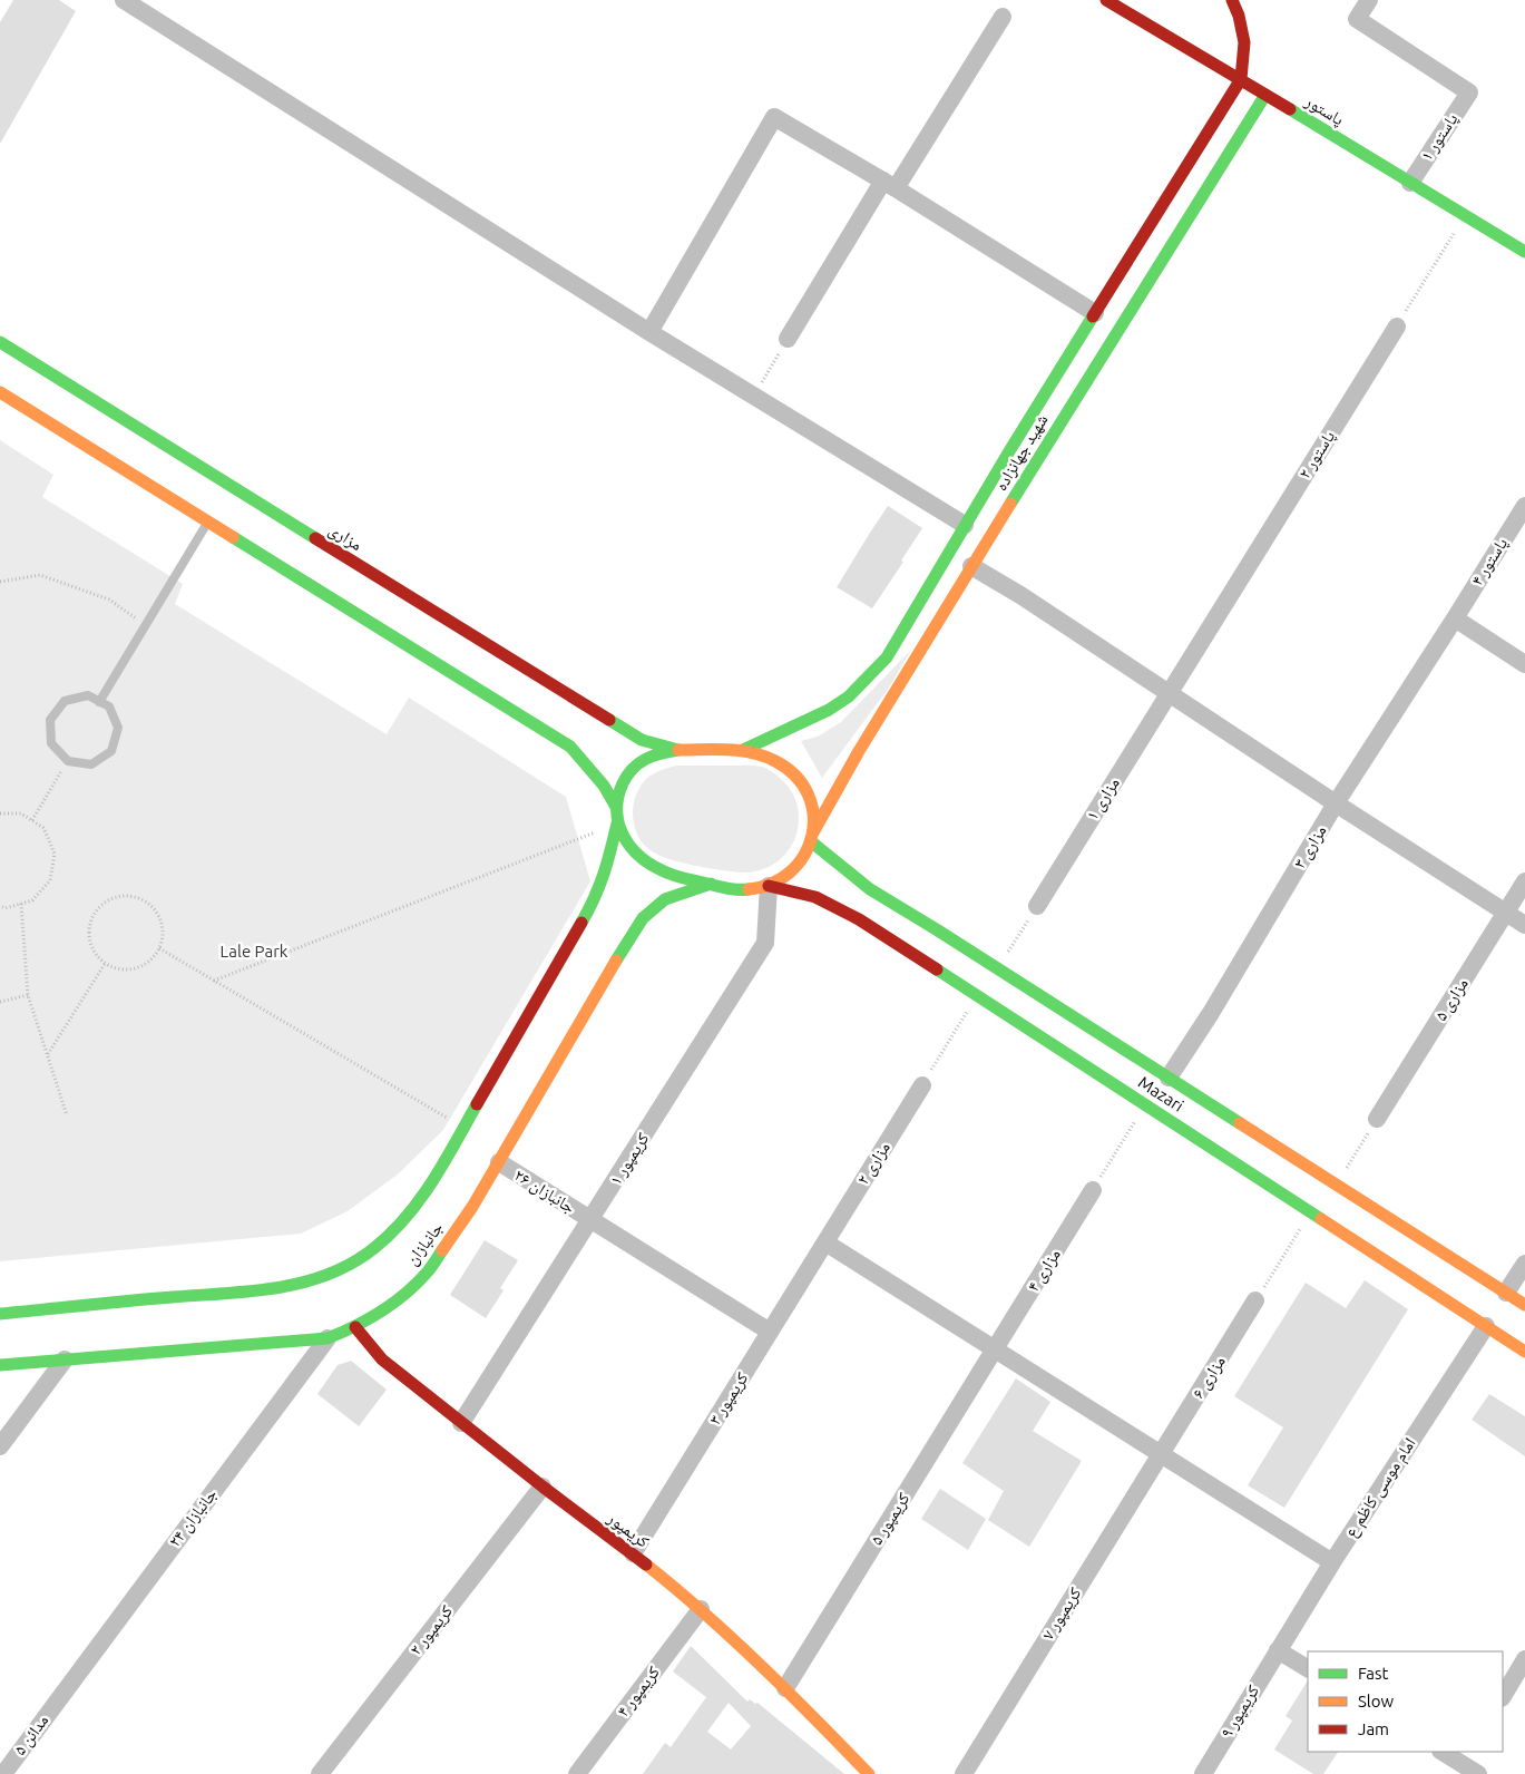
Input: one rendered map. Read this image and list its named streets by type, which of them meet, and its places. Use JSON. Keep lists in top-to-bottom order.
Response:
{
  "streets": {
    "main road": [
      "پاستور",
      "شهید جهانزاده",
      "مزاری",
      "Mazari",
      "جانبازان",
      "کریمپور"
    ],
    "street": [
      "پاستور ۱",
      "پاستور ۲",
      "پاستور ۴",
      "مزاری ۱",
      "مزاری ۳",
      "مزاری ۵",
      "کریمپور ۱",
      "مزاری ۲",
      "جانبازان ۲۶",
      "مزاری ۴",
      "مزاری ۶",
      "کریمپور ۳",
      "امام موسی کاظم ع",
      "جانبازان ۲۴",
      "کریمپور ۵",
      "کریمپور ۷",
      "کریمپور ۲",
      "کریمپور ۴",
      "کریمپور ۹",
      "مدائن ۵"
    ]
  },
  "crossings": [
    ["پاستور", "پاستور ۱"],
    ["پاستور", "شهید جهانزاده"],
    ["شهید جهانزاده", "مزاری"],
    ["شهید جهانزاده", "Mazari"],
    ["شهید جهانزاده", "کریمپور ۱"],
    ["شهید جهانزاده", "جانبازان"],
    ["پاستور ۲", "مزاری ۱"],
    ["مزاری", "Mazari"],
    ["مزاری", "کریمپور ۱"],
    ["مزاری", "جانبازان"],
    ["پاستور ۴", "مزاری ۳"],
    ["مزاری ۳", "Mazari"],
    ["Mazari", "کریمپور ۱"],
    ["Mazari", "جانبازان"],
    ["Mazari", "امام موسی کاظم ع"],
    ["کریمپور ۱", "جانبازان ۲۶"],
    ["کریمپور ۱", "جانبازان"],
    ["کریمپور ۱", "کریمپور"],
    ["مزاری ۲", "کریمپور ۳"],
    ["جانبازان ۲۶", "جانبازان"],
    ["جانبازان ۲۶", "کریمپور ۳"],
    ["جانبازان", "جانبازان ۲۴"],
    ["جانبازان", "کریمپور"],
    ["مزاری ۴", "کریمپور ۵"],
    ["مزاری ۶", "کریمپور ۷"],
    ["کریمپور ۳", "کریمپور"],
    ["امام موسی کاظم ع", "کریمپور ۹"],
    ["جانبازان ۲۴", "مدائن ۵"],
    ["کریمپور ۵", "کریمپور"],
    ["کریمپور", "کریمپور ۲"],
    ["کریمپور", "کریمپور ۴"]
  ],
  "parks": ["Lale Park"],
  "legend": ["Fast", "Slow", "Jam"]
}
